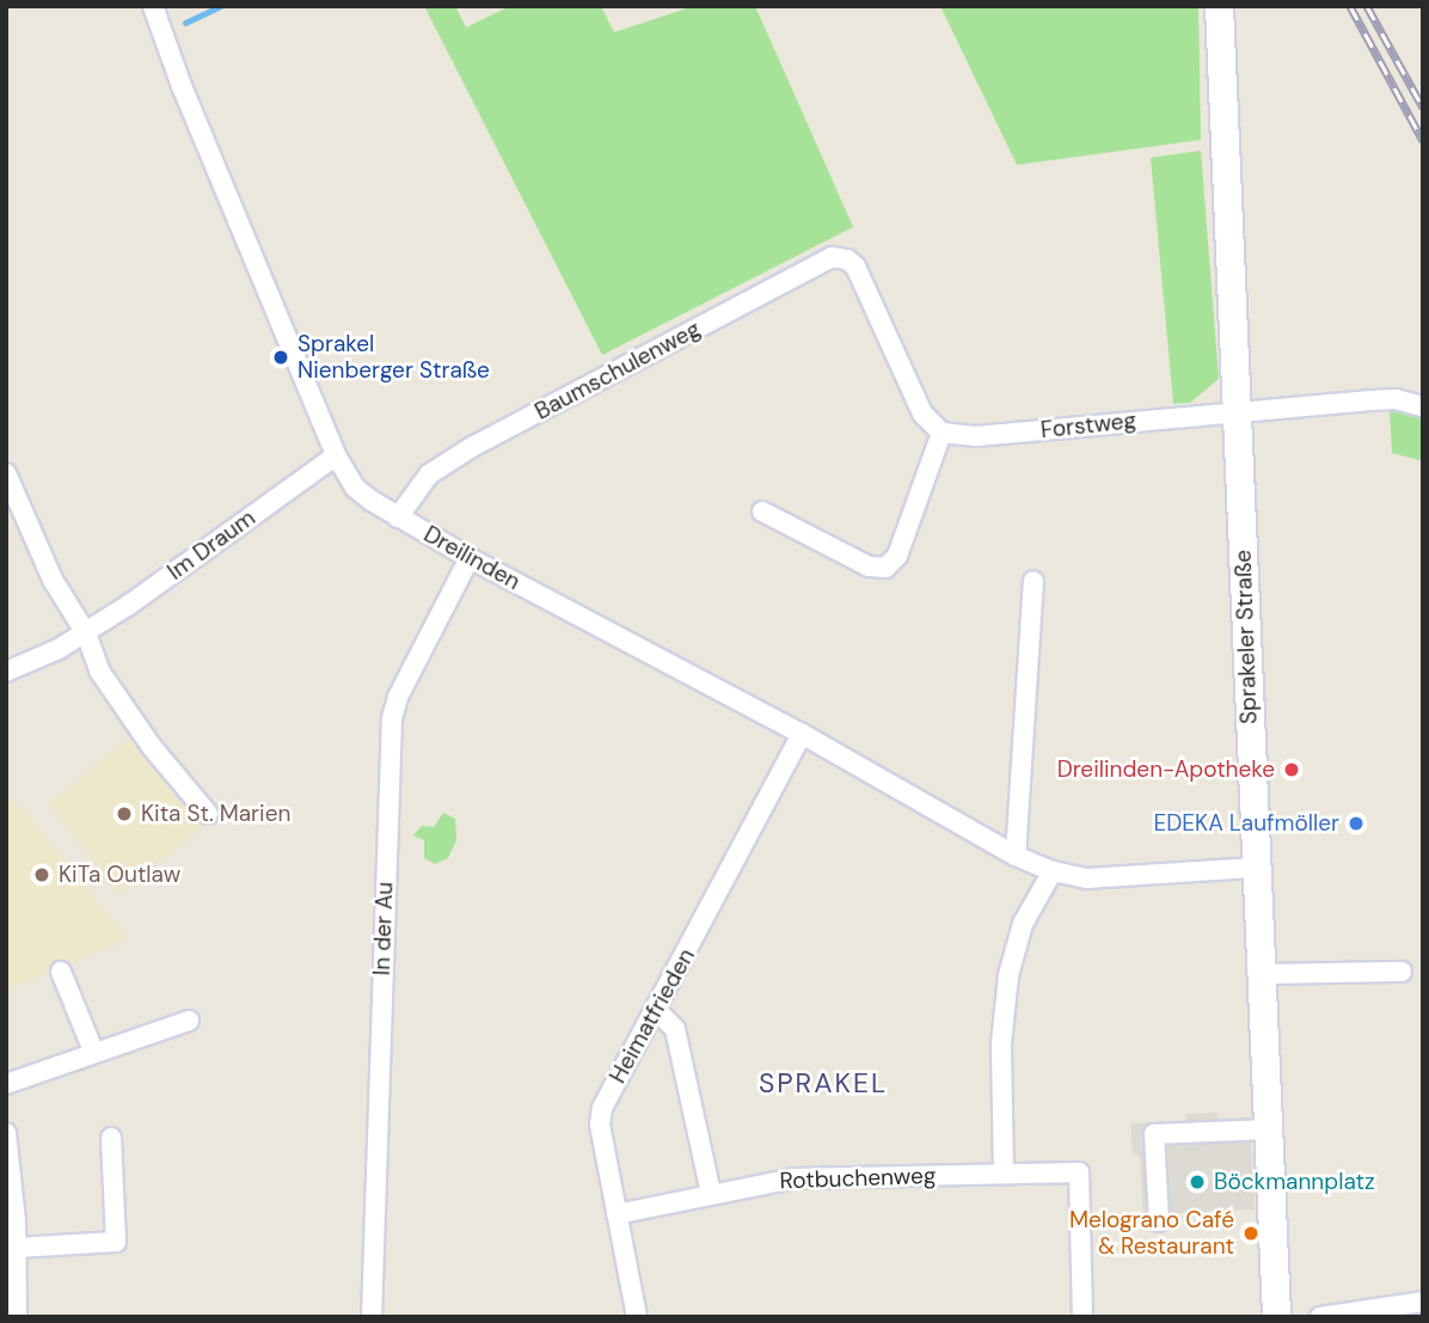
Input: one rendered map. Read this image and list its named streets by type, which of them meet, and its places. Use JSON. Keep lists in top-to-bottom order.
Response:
{
  "streets": {
    "street": [
      "Baumschulenweg",
      "Forstweg",
      "Im Draum",
      "Dreilinden",
      "Sprakeler Straße",
      "In der Au",
      "Heimatfrieden",
      "Rotbuchenweg"
    ]
  },
  "crossings": [
    ["Baumschulenweg", "Forstweg"],
    ["Baumschulenweg", "Dreilinden"],
    ["Forstweg", "Sprakeler Straße"],
    ["Im Draum", "Dreilinden"],
    ["Dreilinden", "Sprakeler Straße"],
    ["Dreilinden", "In der Au"],
    ["Dreilinden", "Heimatfrieden"],
    ["Heimatfrieden", "Rotbuchenweg"]
  ],
  "districts": ["SPRAKEL"],
  "places": [
    "Sprakel Nienberger Straße",
    "Dreilinden-Apotheke",
    "Kita St. Marien",
    "EDEKA Laufmöller",
    "KiTa Outlaw",
    "Böckmannplatz",
    "Melograno Café & Restaurant"
  ]
}
